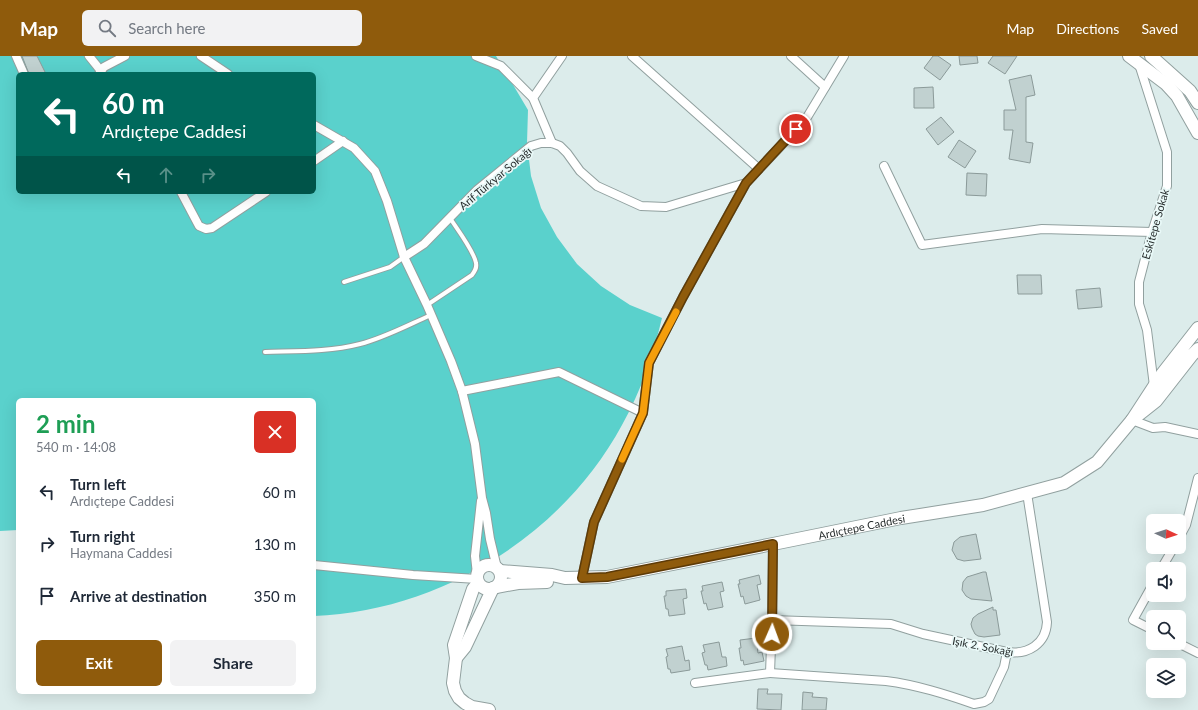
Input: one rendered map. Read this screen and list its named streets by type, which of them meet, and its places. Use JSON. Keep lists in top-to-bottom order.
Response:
{
  "streets": {
    "street": [
      "Arif Türkyar Sokağı",
      "Eskitepe Sokak",
      "Ardıçtepe Caddesi",
      "Işık 2. Sokağı"
    ]
  },
  "crossings": [
    ["Ardıçtepe Caddesi", "Işık 2. Sokağı"]
  ],
  "north": "right",
  "page": {
    "header": "Map",
    "search": "Search here",
    "nav": ["Map", "Directions", "Saved"],
    "turn": ["60 m", "Ardıçtepe Caddesi"],
    "heading": ["2 min", "540 m · 14:08"],
    "list": [
      {
        "name": "Turn left",
        "note": "Ardıçtepe Caddesi",
        "value": "60 m"
      },
      {
        "name": "Turn right",
        "note": "Haymana Caddesi",
        "value": "130 m"
      },
      {
        "name": "Arrive at destination",
        "value": "350 m"
      }
    ],
    "buttons": ["Exit", "Share"]
  }
}
